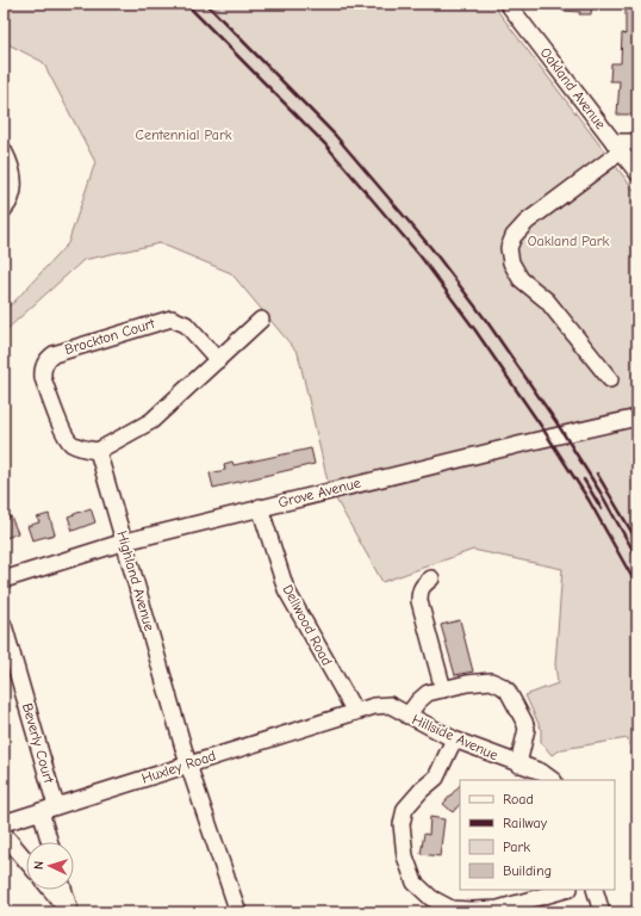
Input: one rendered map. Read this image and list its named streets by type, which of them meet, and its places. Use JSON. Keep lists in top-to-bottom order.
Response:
{
  "streets": {
    "street": [
      "Oakland Avenue",
      "Brockton Court",
      "Grove Avenue",
      "Highland Avenue",
      "Dellwood Road",
      "Hillside Avenue",
      "Beverly Court",
      "Huxley Road"
    ]
  },
  "crossings": [
    ["Brockton Court", "Highland Avenue"],
    ["Grove Avenue", "Highland Avenue"],
    ["Grove Avenue", "Dellwood Road"],
    ["Highland Avenue", "Huxley Road"],
    ["Dellwood Road", "Hillside Avenue"],
    ["Dellwood Road", "Huxley Road"],
    ["Hillside Avenue", "Huxley Road"],
    ["Beverly Court", "Huxley Road"]
  ],
  "parks": ["Centennial Park", "Oakland Park"],
  "legend": [
    "Road",
    "Railway",
    "Park",
    "Building"
  ],
  "north": "left"
}
